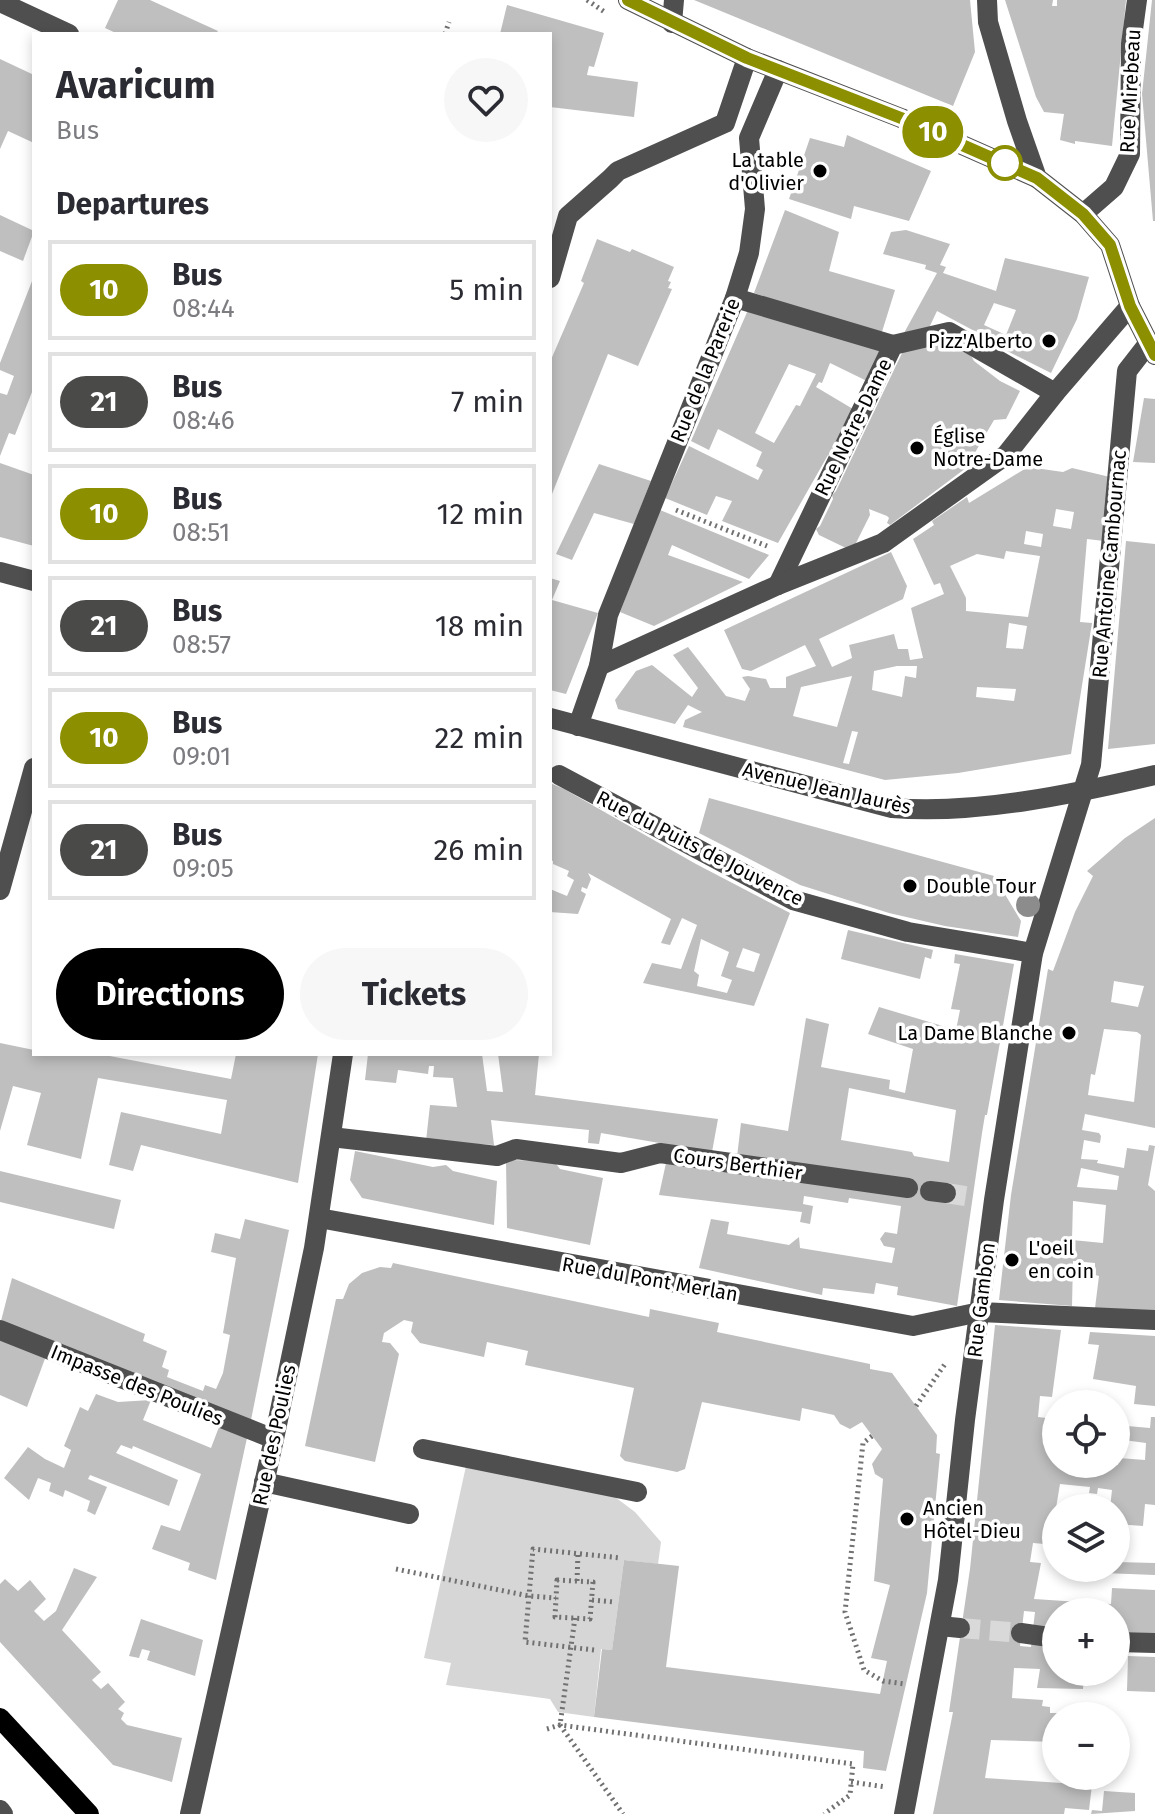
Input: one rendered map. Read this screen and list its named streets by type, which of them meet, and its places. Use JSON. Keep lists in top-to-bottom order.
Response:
{
  "streets": {
    "street": [
      "Rue Mirebeau",
      "Rue de la Parerie",
      "Rue Notre-Dame",
      "Rue Antoine Cambournac",
      "Avenue Jean Jaurès",
      "Rue du Puits de Jouvence",
      "Cours Berthier",
      "Rue du Pont Merlan",
      "Rue Gambon",
      "Impasse des Poulies",
      "Rue des Poulies"
    ]
  },
  "crossings": [
    ["Rue Antoine Cambournac", "Avenue Jean Jaurès"],
    ["Rue Antoine Cambournac", "Rue Gambon"],
    ["Avenue Jean Jaurès", "Rue Gambon"],
    ["Rue du Puits de Jouvence", "Rue Gambon"],
    ["Cours Berthier", "Rue des Poulies"],
    ["Rue du Pont Merlan", "Rue Gambon"],
    ["Rue du Pont Merlan", "Rue des Poulies"],
    ["Impasse des Poulies", "Rue des Poulies"]
  ],
  "places": [
    "La table d'Olivier",
    "Pizz'Alberto",
    "Église Notre-Dame",
    "Double Tour",
    "La Dame Blanche",
    "L'oeil en coin",
    "Ancien Hôtel-Dieu"
  ],
  "lines": ["bus line 10"],
  "page": {
    "on_map": "10",
    "heading": [
      ["Avaricum", "Bus"],
      "Departures"
    ],
    "list": [
      {
        "mark": "10",
        "name": "Bus",
        "note": "08:44",
        "value": "5 min"
      },
      {
        "mark": "21",
        "name": "Bus",
        "note": "08:46",
        "value": "7 min"
      },
      {
        "mark": "10",
        "name": "Bus",
        "note": "08:51",
        "value": "12 min"
      },
      {
        "mark": "21",
        "name": "Bus",
        "note": "08:57",
        "value": "18 min"
      },
      {
        "mark": "10",
        "name": "Bus",
        "note": "09:01",
        "value": "22 min"
      },
      {
        "mark": "21",
        "name": "Bus",
        "note": "09:05",
        "value": "26 min"
      }
    ],
    "buttons": ["Directions", "Tickets"],
    "map_buttons": ["+", "−"]
  }
}
